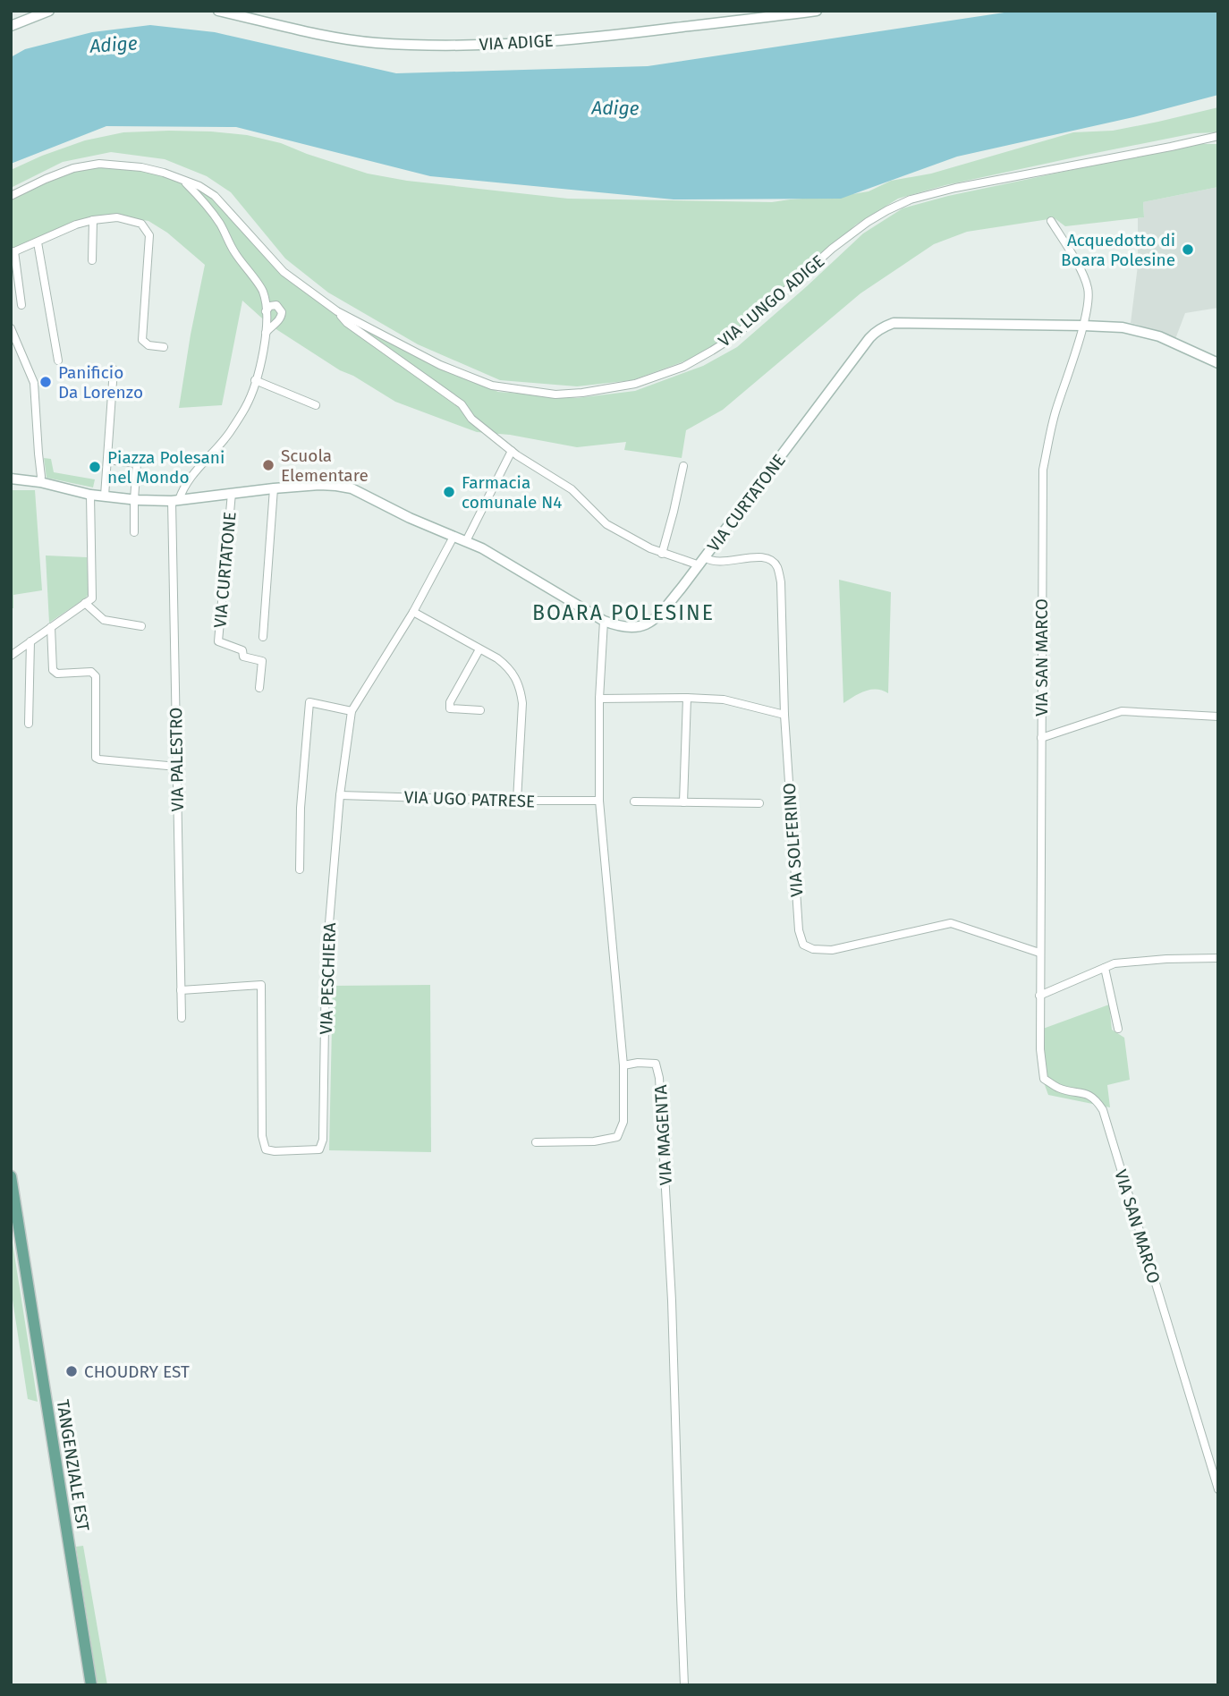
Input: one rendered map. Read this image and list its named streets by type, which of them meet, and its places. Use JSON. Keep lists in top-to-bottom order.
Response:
{
  "streets": {
    "main road": ["TANGENZIALE EST"],
    "street": [
      "VIA ADIGE",
      "VIA LUNGO ADIGE",
      "VIA CURTATONE",
      "VIA SAN MARCO",
      "VIA PALESTRO",
      "VIA UGO PATRESE",
      "VIA SOLFERINO",
      "VIA PESCHIERA",
      "VIA MAGENTA"
    ]
  },
  "crossings": [
    ["VIA CURTATONE", "VIA SAN MARCO"],
    ["VIA CURTATONE", "VIA PALESTRO"],
    ["VIA CURTATONE", "VIA SOLFERINO"],
    ["VIA CURTATONE", "VIA PESCHIERA"],
    ["VIA SAN MARCO", "VIA SOLFERINO"],
    ["VIA PALESTRO", "VIA PESCHIERA"],
    ["VIA UGO PATRESE", "VIA PESCHIERA"]
  ],
  "districts": ["BOARA POLESINE"],
  "water": ["Adige"],
  "places": [
    "Acquedotto di Boara Polesine",
    "Panificio Da Lorenzo",
    "Scuola Elementare",
    "Piazza Polesani nel Mondo",
    "Farmacia comunale N4",
    "CHOUDRY EST"
  ]
}
